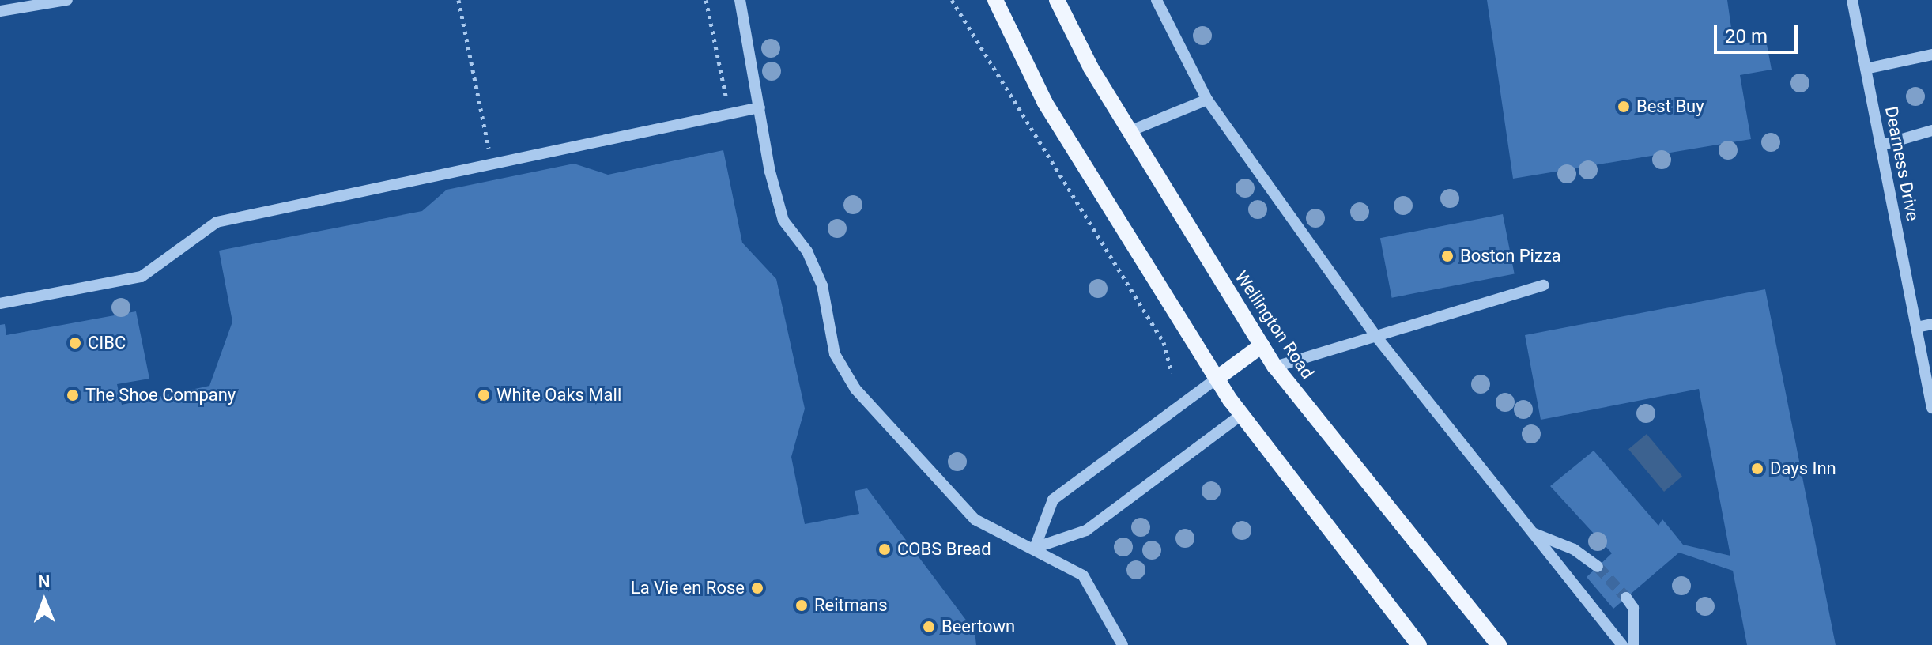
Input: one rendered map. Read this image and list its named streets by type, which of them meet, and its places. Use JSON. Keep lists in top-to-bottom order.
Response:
{
  "streets": {
    "main road": ["Wellington Road"],
    "street": ["Dearness Drive"]
  },
  "places": [
    "Best Buy",
    "Boston Pizza",
    "CIBC",
    "The Shoe Company",
    "White Oaks Mall",
    "Days Inn",
    "COBS Bread",
    "La Vie en Rose",
    "Reitmans",
    "Beertown"
  ],
  "scale_bar": "20 m",
  "north": "top"
}
